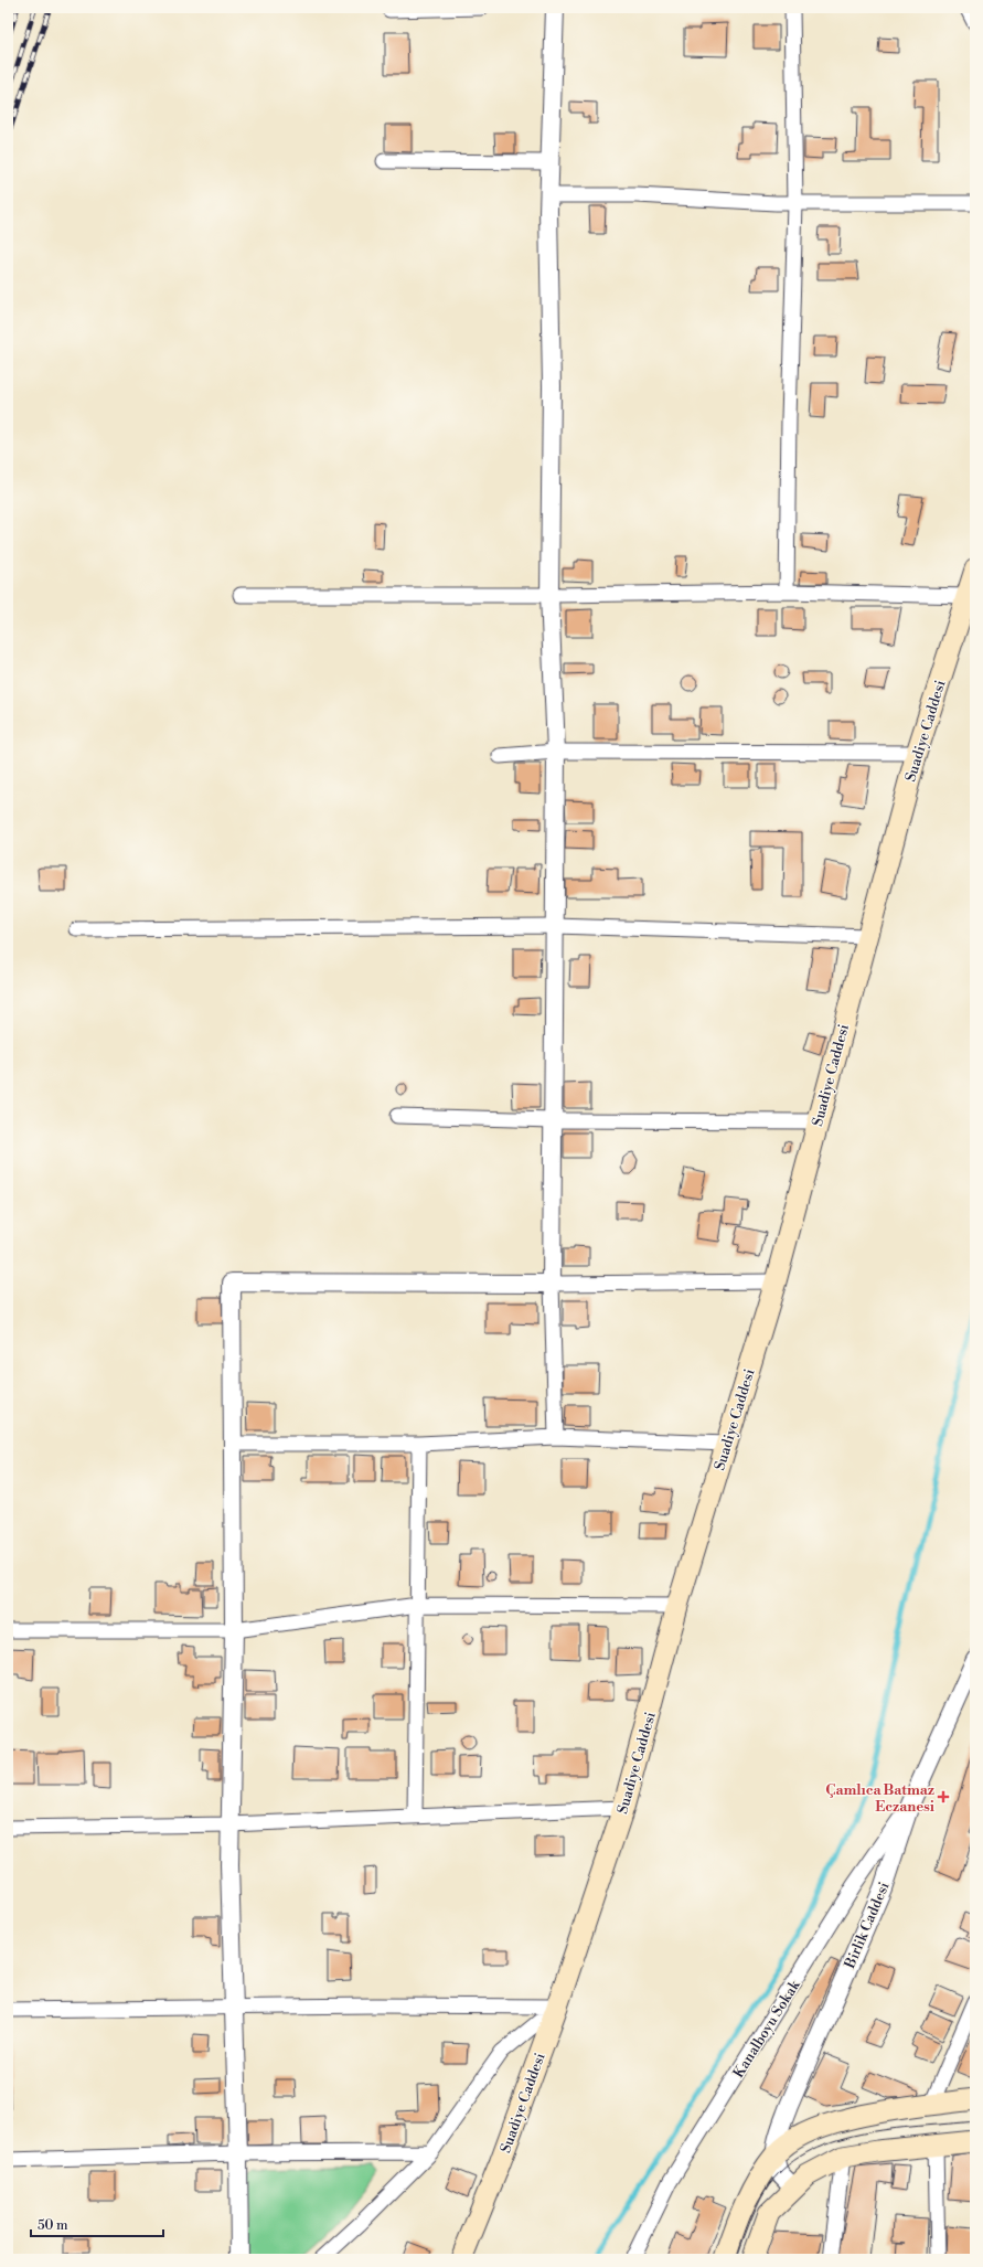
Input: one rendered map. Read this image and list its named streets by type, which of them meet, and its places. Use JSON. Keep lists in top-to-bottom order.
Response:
{
  "streets": {
    "main road": ["Suadiye Caddesi", "Birlik Caddesi"],
    "street": ["Kanalboyu Sokak"]
  },
  "crossings": [
    ["Birlik Caddesi", "Kanalboyu Sokak"]
  ],
  "places": {
    "health": ["Çamlıca Batmaz Eczanesi"]
  },
  "scale_bar": "50 m"
}
